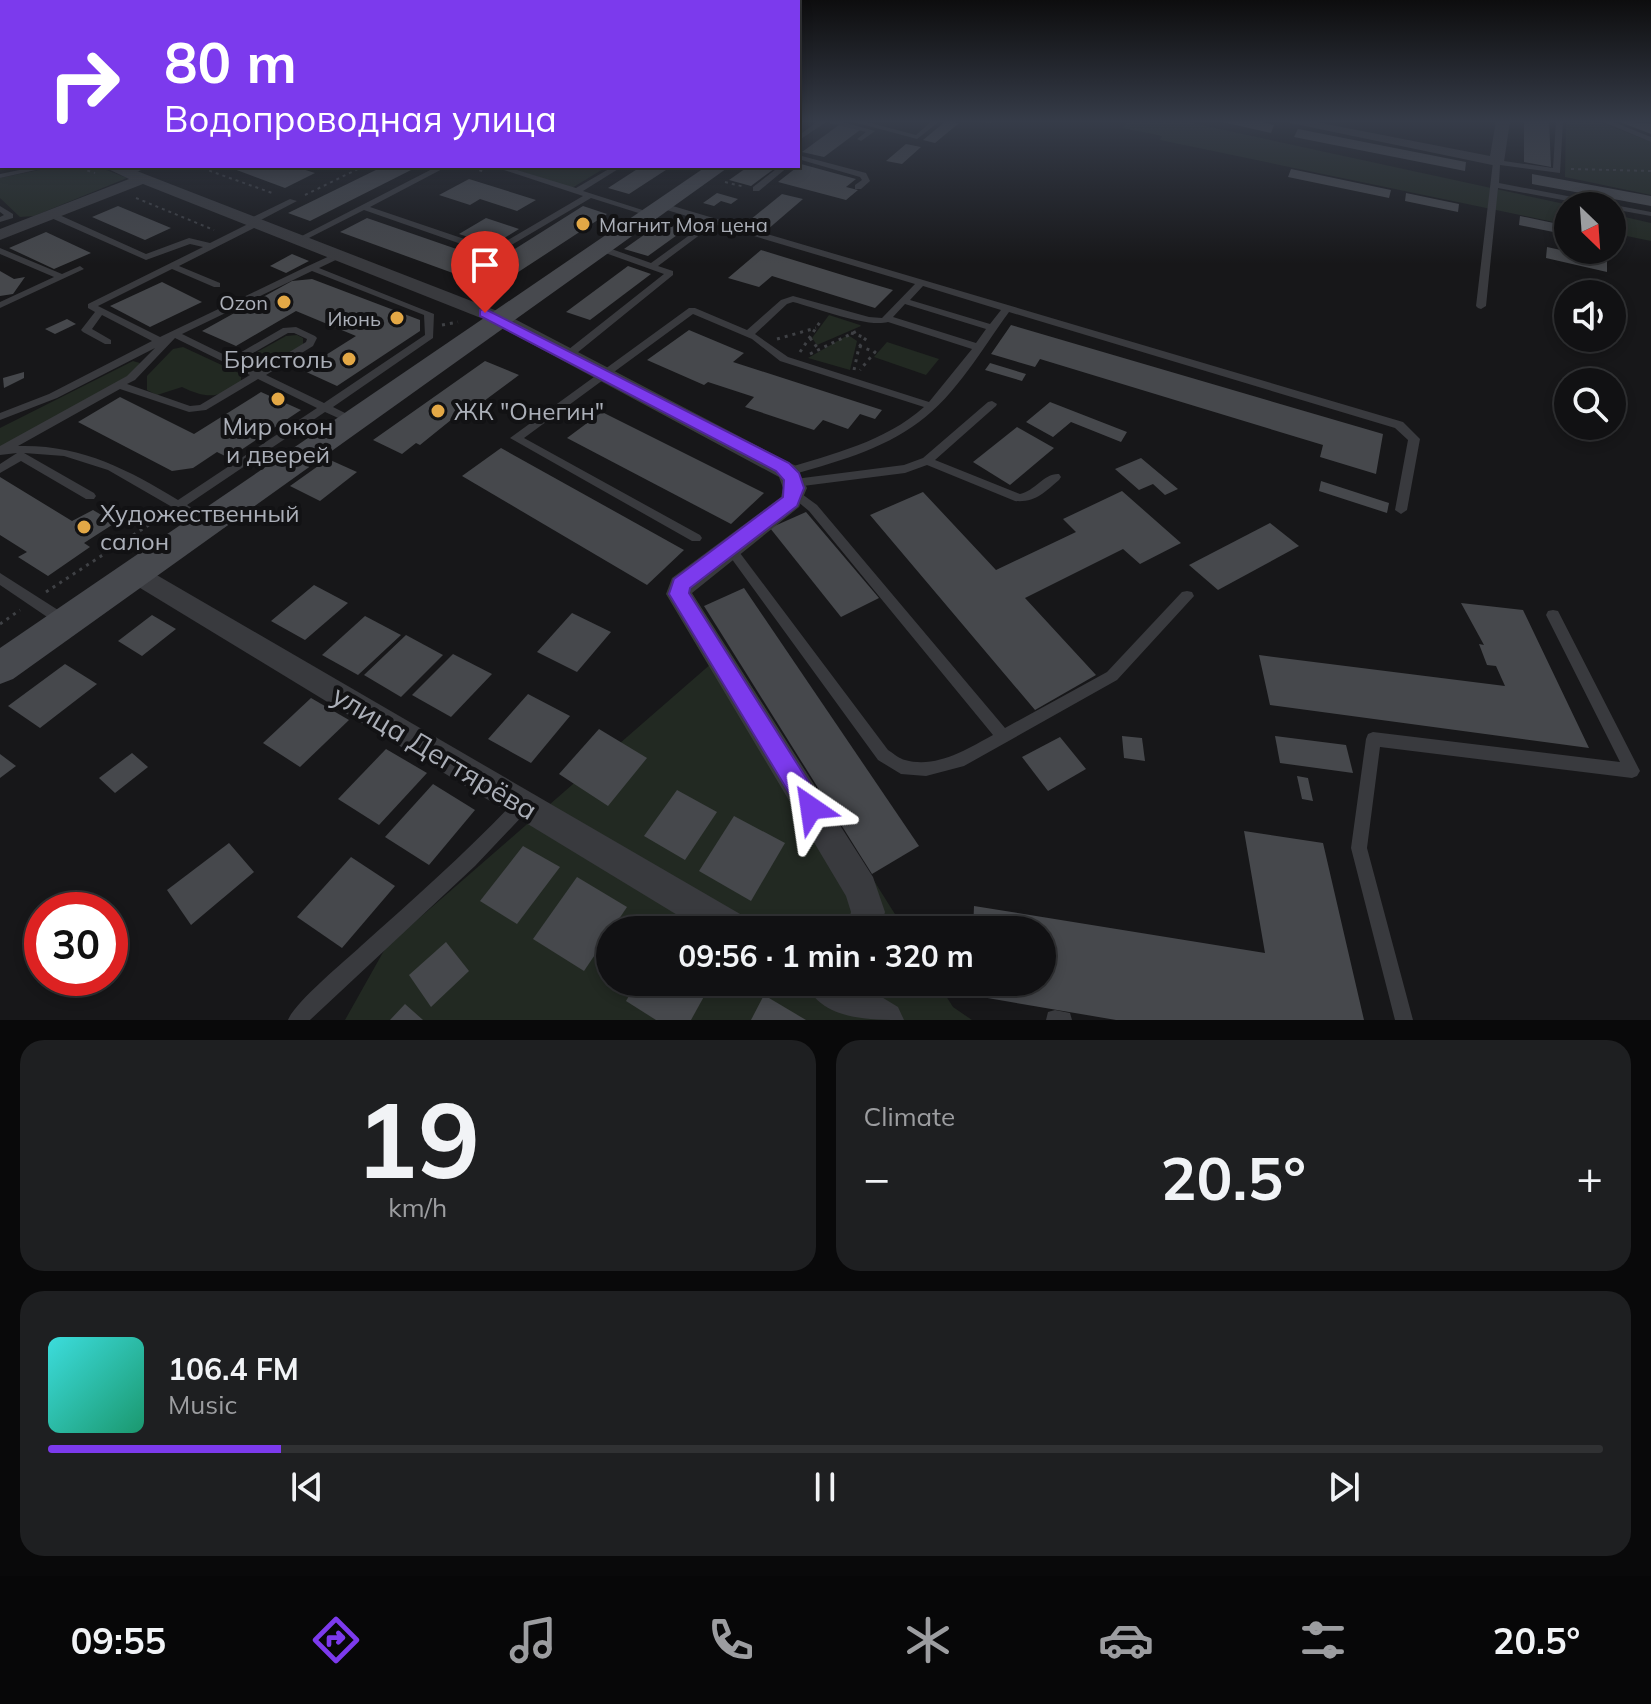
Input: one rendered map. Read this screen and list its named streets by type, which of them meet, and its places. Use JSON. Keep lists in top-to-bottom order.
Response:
{
  "streets": {
    "street": ["улица Дегтярёва"]
  },
  "places": [
    "Магнит Моя цена",
    "Ozon",
    "Июнь",
    "Бристоль",
    "Мир окон и дверей",
    "ЖК \"Онегин\"",
    "Художественный салон"
  ],
  "north": "bottom right",
  "page": {
    "turn": ["80 m", "Водопроводная улица"],
    "limit": "30",
    "trip": "09:56 · 1 min · 320 m",
    "tile": [
      ["19", "km/h"],
      "Climate"
    ],
    "heat": ["−", "20.5°", "+"],
    "song": ["106.4 FM", "Music"],
    "tabs": ["09:55", "20.5°"]
  }
}
